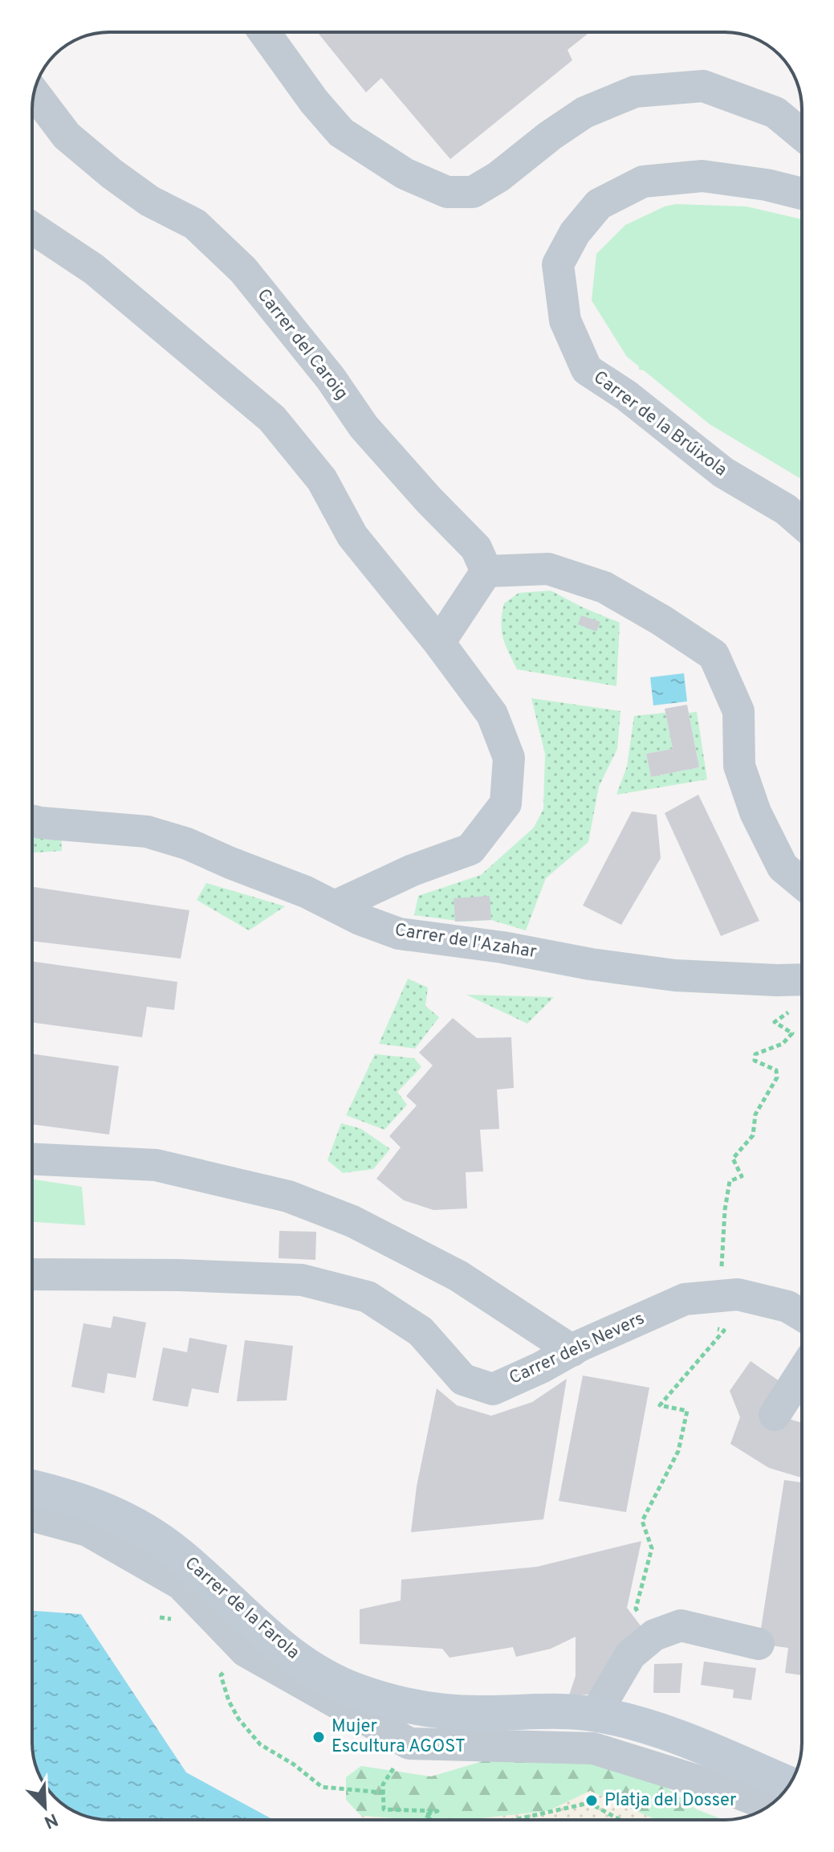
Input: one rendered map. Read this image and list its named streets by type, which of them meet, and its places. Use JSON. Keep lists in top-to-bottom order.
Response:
{
  "streets": {
    "street": [
      "Carrer del Caroig",
      "Carrer de la Brúixola",
      "Carrer de l'Azahar",
      "Carrer dels Nevers",
      "Carrer de la Farola"
    ]
  },
  "places": ["Mujer Escultura AGOST", "Platja del Dosser"],
  "north": "bottom right"
}
